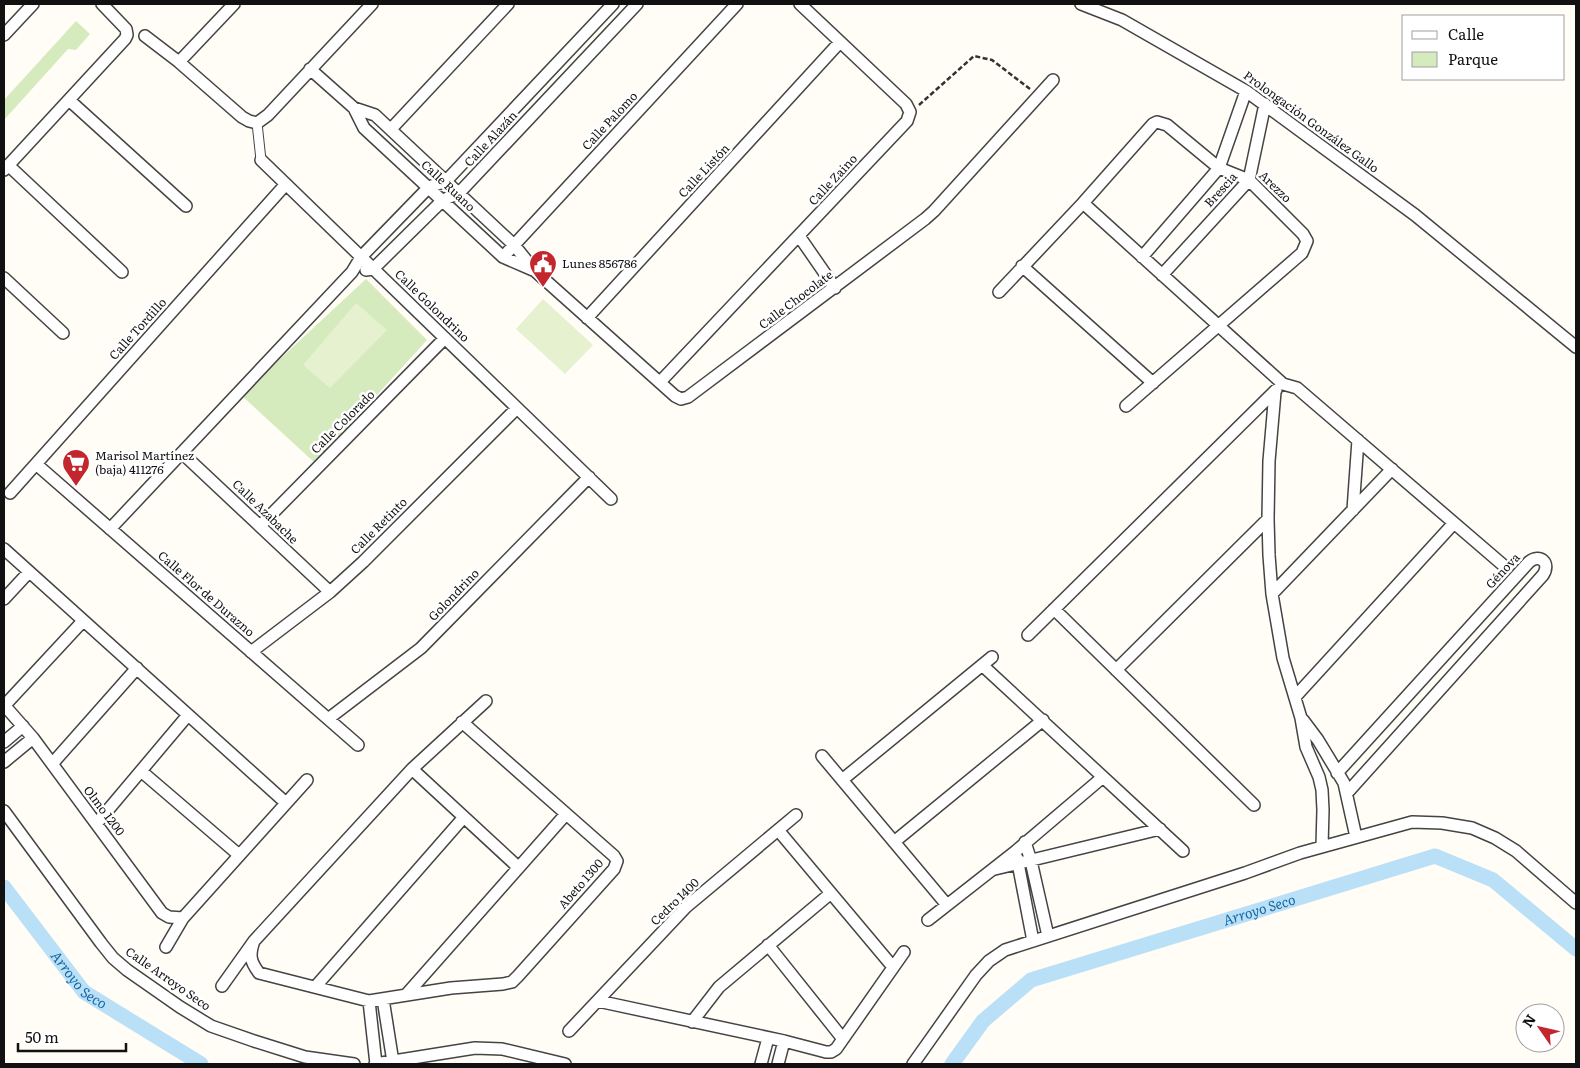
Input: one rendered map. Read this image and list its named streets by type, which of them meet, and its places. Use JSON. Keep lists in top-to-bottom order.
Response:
{
  "streets": {
    "street": [
      "Calle Palomo",
      "Prolongación González Gallo",
      "Calle Alazán",
      "Calle Listón",
      "Calle Zaino",
      "Calle Ruano",
      "Arezzo",
      "Brescia",
      "Calle Chocolate",
      "Calle Golondrino",
      "Calle Tordillo",
      "Calle Colorado",
      "Calle Azabache",
      "Calle Retinto",
      "Génova",
      "Calle Flor de Durazno",
      "Golondrino",
      "Olmo 1200",
      "Abeto 1300",
      "Cedro 1400",
      "Calle Arroyo Seco"
    ]
  },
  "crossings": [
    ["Calle Palomo", "Calle Ruano"],
    ["Prolongación González Gallo", "Brescia"],
    ["Calle Alazán", "Calle Ruano"],
    ["Calle Alazán", "Calle Golondrino"],
    ["Calle Alazán", "Calle Azabache"],
    ["Calle Alazán", "Calle Flor de Durazno"],
    ["Calle Listón", "Calle Ruano"],
    ["Calle Zaino", "Calle Ruano"],
    ["Calle Ruano", "Calle Chocolate"],
    ["Arezzo", "Brescia"],
    ["Calle Golondrino", "Calle Tordillo"],
    ["Calle Golondrino", "Calle Colorado"],
    ["Calle Golondrino", "Calle Retinto"],
    ["Calle Golondrino", "Golondrino"],
    ["Calle Tordillo", "Calle Flor de Durazno"],
    ["Calle Colorado", "Calle Azabache"],
    ["Calle Azabache", "Calle Retinto"],
    ["Calle Retinto", "Calle Flor de Durazno"],
    ["Calle Flor de Durazno", "Golondrino"]
  ],
  "water": ["Arroyo Seco"],
  "places": {
    "public building": ["Lunes 856786"],
    "supermarket": ["Marisol Martínez (baja) 411276"]
  },
  "legend": ["Calle", "Parque"],
  "scale_bar": "50 m",
  "north": "top left"
}
